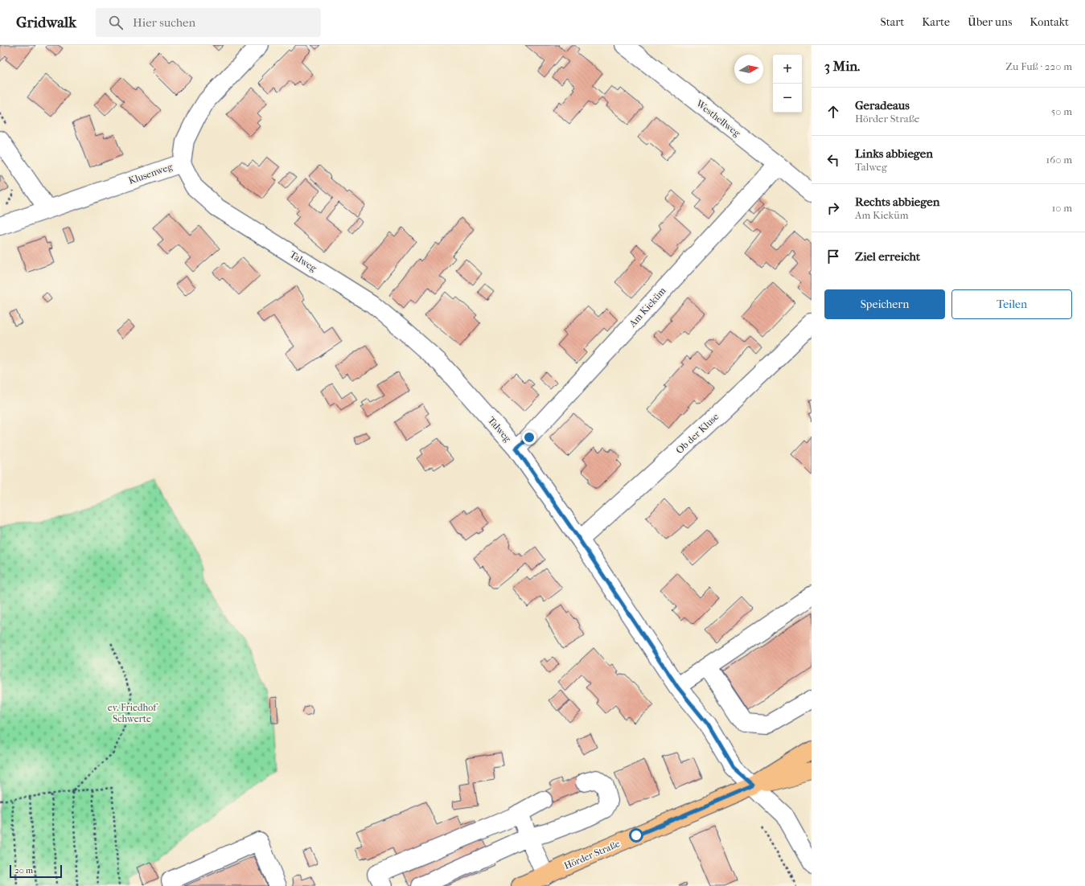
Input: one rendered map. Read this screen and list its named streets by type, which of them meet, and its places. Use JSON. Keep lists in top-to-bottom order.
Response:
{
  "streets": {
    "main road": ["Hörder Straße"],
    "street": [
      "Westhellweg",
      "Klusenweg",
      "Talweg",
      "Am Kieküm",
      "Ob der Kluse"
    ]
  },
  "crossings": [
    ["Westhellweg", "Am Kieküm"],
    ["Klusenweg", "Talweg"],
    ["Talweg", "Am Kieküm"],
    ["Talweg", "Ob der Kluse"],
    ["Talweg", "Hörder Straße"]
  ],
  "parks": ["ev. Friedhof Schwerte"],
  "scale_bar": "20 m",
  "north": "right",
  "page": {
    "header": "Gridwalk",
    "search": "Hier suchen",
    "nav": [
      "Start",
      "Karte",
      "Über uns",
      "Kontakt"
    ],
    "heading": ["3 Min.", "Zu Fuß · 220 m"],
    "map_buttons": ["+", "−"],
    "list": [
      ["Geradeaus", "Hörder Straße", "50 m"],
      ["Links abbiegen", "Talweg", "160 m"],
      ["Rechts abbiegen", "Am Kieküm", "10 m"],
      "Ziel erreicht"
    ],
    "buttons": ["Speichern", "Teilen"],
    "scale": "20 m"
  }
}
